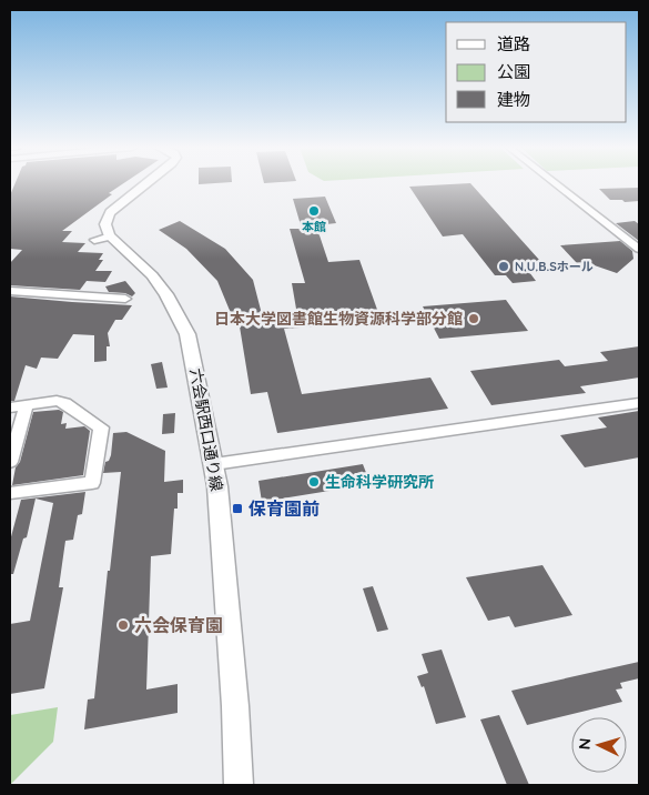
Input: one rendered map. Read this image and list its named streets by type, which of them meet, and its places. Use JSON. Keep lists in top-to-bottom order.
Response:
{
  "streets": {
    "street": ["六会駅西口通り線"]
  },
  "places": {
    "other": [
      "本館",
      "N.U.B.Sホール",
      "日本大学図書館生物資源科学部分館",
      "生命科学研究所",
      "六会保育園"
    ],
    "transit": ["保育園前"]
  },
  "legend": ["道路", "公園", "建物"],
  "north": "left"
}
